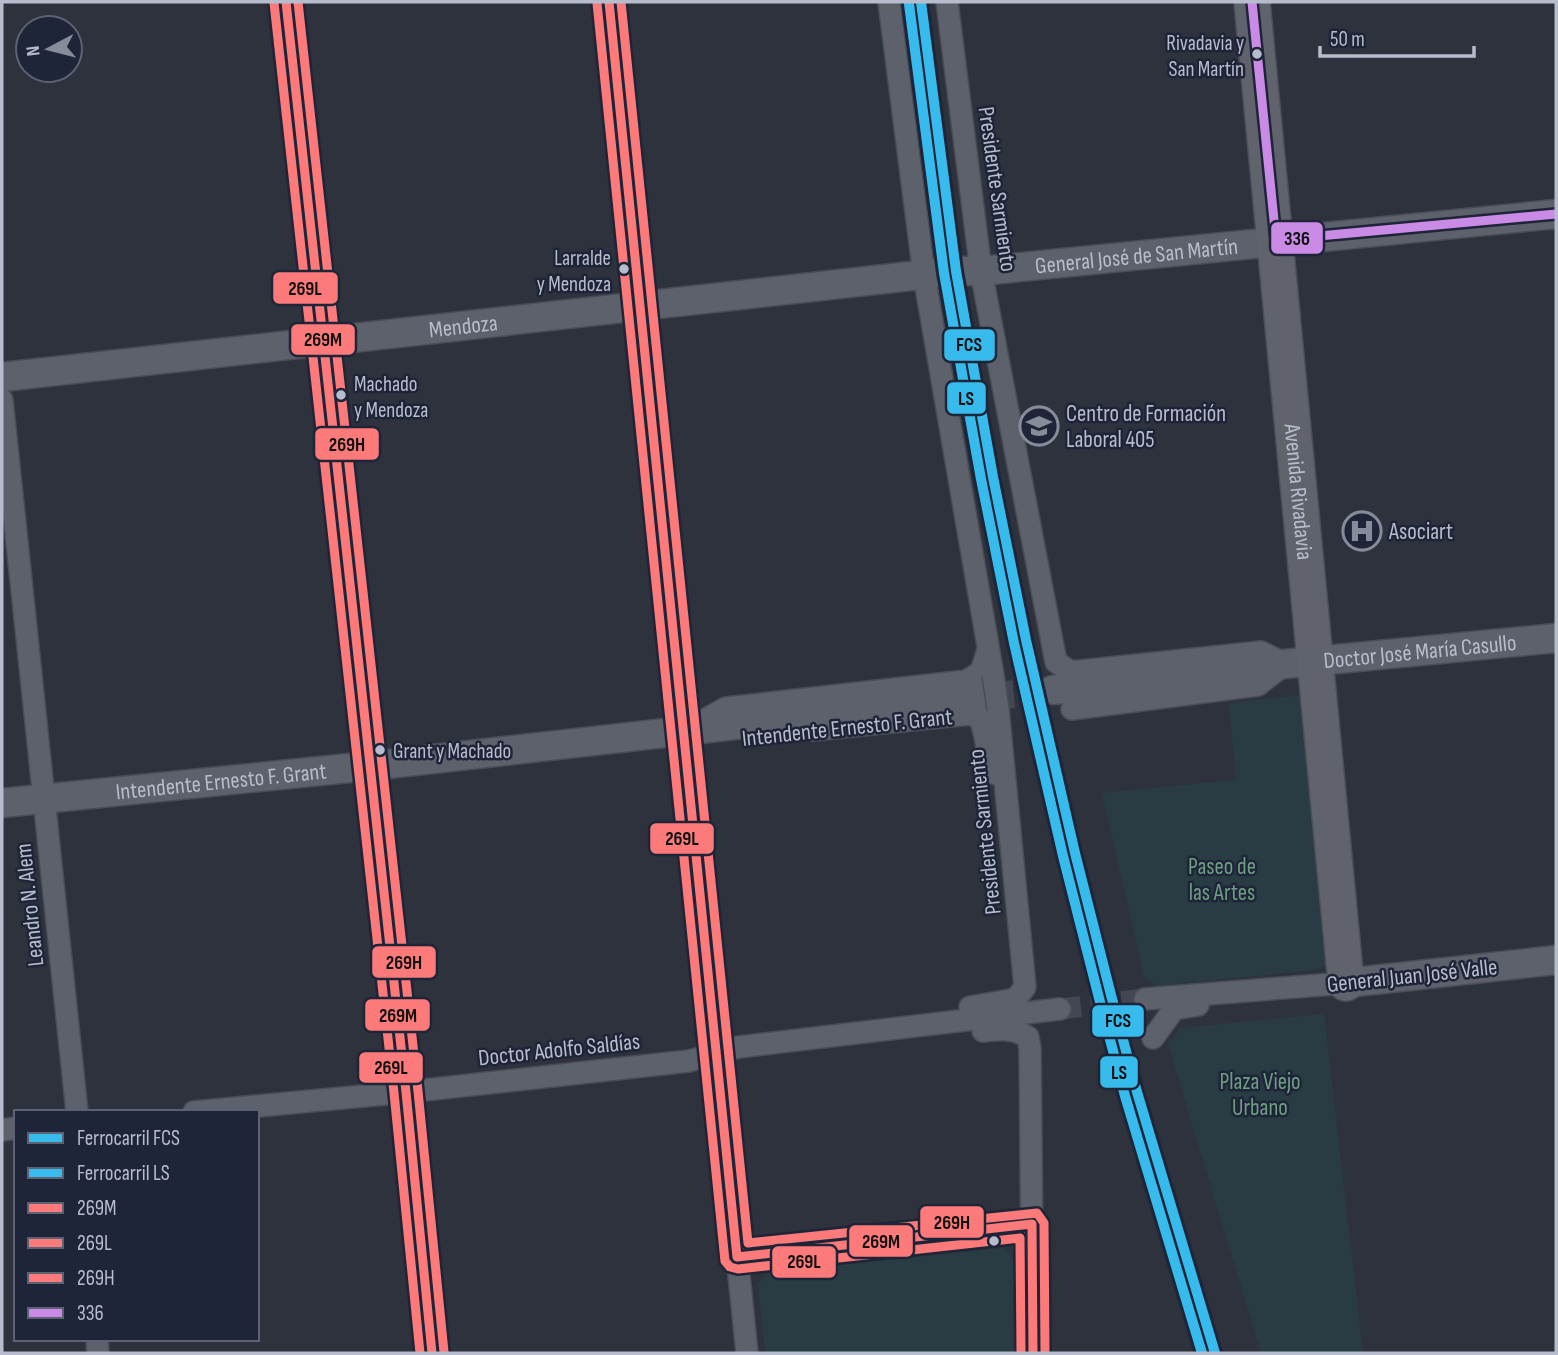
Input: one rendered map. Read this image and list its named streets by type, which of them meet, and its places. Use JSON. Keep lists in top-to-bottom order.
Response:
{
  "streets": {
    "main road": ["Avenida Rivadavia"],
    "street": [
      "Presidente Sarmiento",
      "General José de San Martín",
      "Mendoza",
      "Doctor José María Casullo",
      "Intendente Ernesto F. Grant",
      "Leandro N. Alem",
      "General Juan José Valle",
      "Doctor Adolfo Saldías"
    ]
  },
  "crossings": [
    ["Presidente Sarmiento", "General José de San Martín"],
    ["Presidente Sarmiento", "Mendoza"],
    ["Presidente Sarmiento", "Doctor José María Casullo"],
    ["Presidente Sarmiento", "Intendente Ernesto F. Grant"],
    ["Presidente Sarmiento", "Doctor Adolfo Saldías"],
    ["General José de San Martín", "Mendoza"],
    ["General José de San Martín", "Avenida Rivadavia"],
    ["Avenida Rivadavia", "Doctor José María Casullo"],
    ["Avenida Rivadavia", "General Juan José Valle"],
    ["Intendente Ernesto F. Grant", "Leandro N. Alem"]
  ],
  "parks": ["Paseo de las Artes", "Plaza Viejo Urbano"],
  "places": {
    "other": [
      "Rivadavia y San Martín",
      "Larralde y Mendoza",
      "Machado y Mendoza",
      "Grant y Machado"
    ],
    "school or university": ["Centro de Formación Laboral 405"],
    "hospital": ["Asociart"]
  },
  "lines": [
    "rail line FCS",
    "transit line 269M",
    "transit line 269H",
    "transit line 336",
    "transit line 269L",
    "rail line LS"
  ],
  "legend": [
    "Ferrocarril FCS",
    "Ferrocarril LS",
    "269M",
    "269L",
    "269H",
    "336"
  ],
  "scale_bar": "50 m",
  "north": "left"
}
